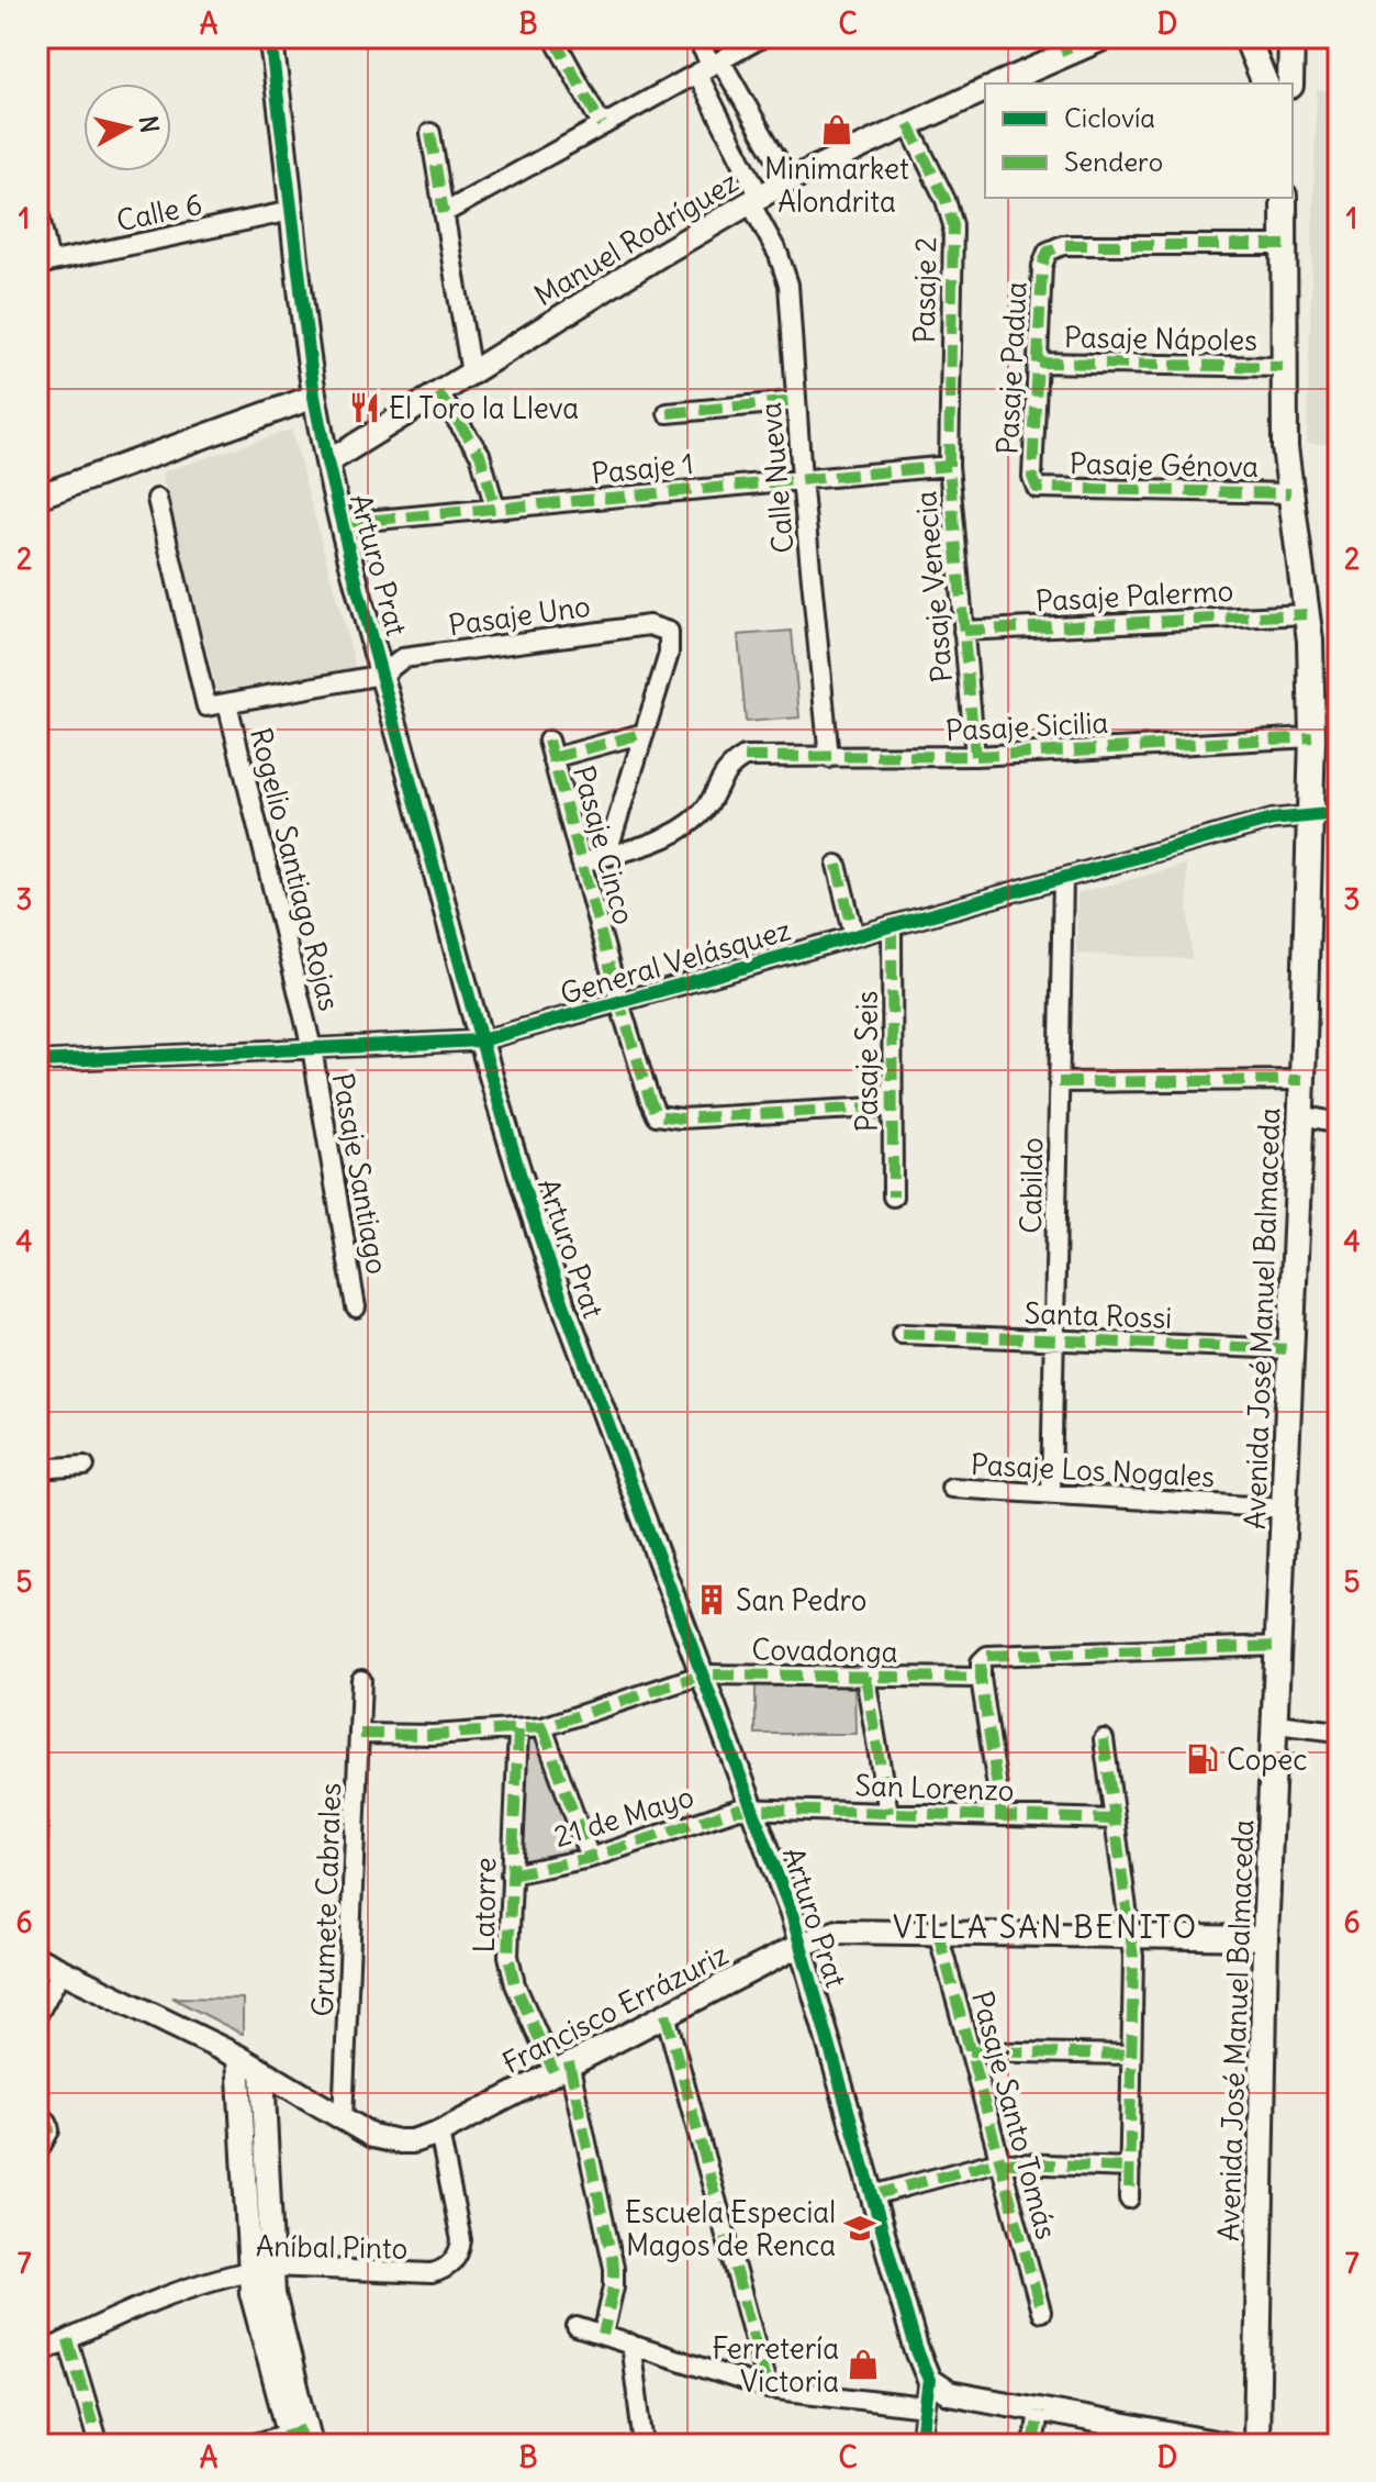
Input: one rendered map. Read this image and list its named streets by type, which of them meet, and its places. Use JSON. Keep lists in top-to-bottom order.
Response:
{
  "streets": {
    "main road": ["Avenida José Manuel Balmaceda"],
    "street": [
      "Calle 6",
      "Manuel Rodríguez",
      "Pasaje 2",
      "Pasaje Nápoles",
      "Pasaje Padua",
      "Pasaje Génova",
      "Pasaje 1",
      "Calle Nueva",
      "Arturo Prat",
      "Pasaje Venecia",
      "Pasaje Palermo",
      "Pasaje Uno",
      "Pasaje Sicilia",
      "Pasaje Cinco",
      "Rogelio Santiago Rojas",
      "General Velásquez",
      "Pasaje Seis",
      "Pasaje Santiago",
      "Cabildo",
      "Santa Rossi",
      "Pasaje Los Nogales",
      "Covadonga",
      "San Lorenzo",
      "21 de Mayo",
      "Grumete Cabrales",
      "Latorre",
      "Francisco Errázuriz",
      "Pasaje Santo Tomás",
      "Aníbal Pinto"
    ]
  },
  "crossings": [
    ["Calle 6", "Arturo Prat"],
    ["Manuel Rodríguez", "Pasaje 2"],
    ["Manuel Rodríguez", "Calle Nueva"],
    ["Manuel Rodríguez", "Arturo Prat"],
    ["Pasaje 2", "Pasaje 1"],
    ["Pasaje 2", "Pasaje Venecia"],
    ["Pasaje Nápoles", "Pasaje Padua"],
    ["Pasaje Nápoles", "Avenida José Manuel Balmaceda"],
    ["Pasaje Padua", "Pasaje Génova"],
    ["Pasaje Padua", "Avenida José Manuel Balmaceda"],
    ["Pasaje Génova", "Avenida José Manuel Balmaceda"],
    ["Pasaje 1", "Calle Nueva"],
    ["Pasaje 1", "Arturo Prat"],
    ["Pasaje 1", "Pasaje Venecia"],
    ["Calle Nueva", "Pasaje Sicilia"],
    ["Arturo Prat", "Pasaje Uno"],
    ["Arturo Prat", "General Velásquez"],
    ["Arturo Prat", "Covadonga"],
    ["Arturo Prat", "San Lorenzo"],
    ["Arturo Prat", "21 de Mayo"],
    ["Arturo Prat", "Francisco Errázuriz"],
    ["Pasaje Venecia", "Pasaje Palermo"],
    ["Pasaje Venecia", "Pasaje Sicilia"],
    ["Pasaje Palermo", "Avenida José Manuel Balmaceda"],
    ["Pasaje Uno", "Pasaje Cinco"],
    ["Pasaje Uno", "Rogelio Santiago Rojas"],
    ["Pasaje Sicilia", "Avenida José Manuel Balmaceda"],
    ["Pasaje Cinco", "General Velásquez"],
    ["Pasaje Cinco", "Pasaje Seis"],
    ["Rogelio Santiago Rojas", "General Velásquez"],
    ["Rogelio Santiago Rojas", "Pasaje Santiago"],
    ["General Velásquez", "Pasaje Seis"],
    ["General Velásquez", "Pasaje Santiago"],
    ["General Velásquez", "Cabildo"],
    ["General Velásquez", "Avenida José Manuel Balmaceda"],
    ["Cabildo", "Santa Rossi"],
    ["Cabildo", "Pasaje Los Nogales"],
    ["Santa Rossi", "Avenida José Manuel Balmaceda"],
    ["Avenida José Manuel Balmaceda", "Pasaje Los Nogales"],
    ["Avenida José Manuel Balmaceda", "Francisco Errázuriz"],
    ["Covadonga", "Grumete Cabrales"],
    ["Covadonga", "Latorre"],
    ["San Lorenzo", "21 de Mayo"],
    ["21 de Mayo", "Latorre"],
    ["Grumete Cabrales", "Francisco Errázuriz"],
    ["Latorre", "Francisco Errázuriz"],
    ["Francisco Errázuriz", "Pasaje Santo Tomás"],
    ["Francisco Errázuriz", "Aníbal Pinto"]
  ],
  "districts": ["VILLA SAN BENITO"],
  "places": {
    "shop": ["Minimarket Alondrita", "Ferretería Victoria"],
    "restaurant": ["El Toro la Lleva"],
    "building": ["San Pedro"],
    "fuel station": ["Copec"],
    "school or university": ["Escuela Especial Magos de Renca"]
  },
  "legend": ["Ciclovía", "Sendero"],
  "north": "right",
  "grid": {
    "columns": [
      "A",
      "B",
      "C",
      "D"
    ],
    "rows": [
      "1",
      "2",
      "3",
      "4",
      "5",
      "6",
      "7"
    ]
  }
}
